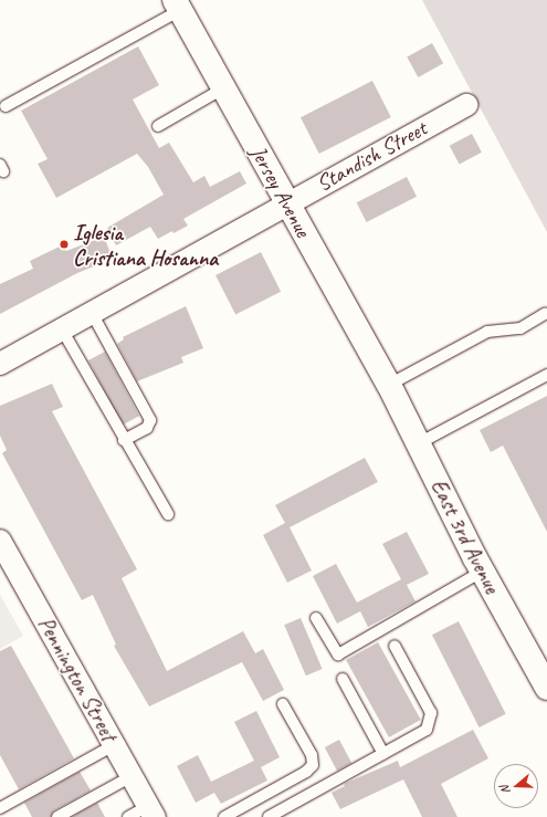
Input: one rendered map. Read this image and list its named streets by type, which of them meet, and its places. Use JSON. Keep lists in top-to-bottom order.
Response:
{
  "streets": {
    "street": [
      "Standish Street",
      "Jersey Avenue",
      "East 3rd Avenue",
      "Pennington Street"
    ]
  },
  "crossings": [
    ["Standish Street", "Jersey Avenue"],
    ["Jersey Avenue", "East 3rd Avenue"]
  ],
  "places": ["Iglesia Cristiana Hosanna"],
  "north": "left"
}
